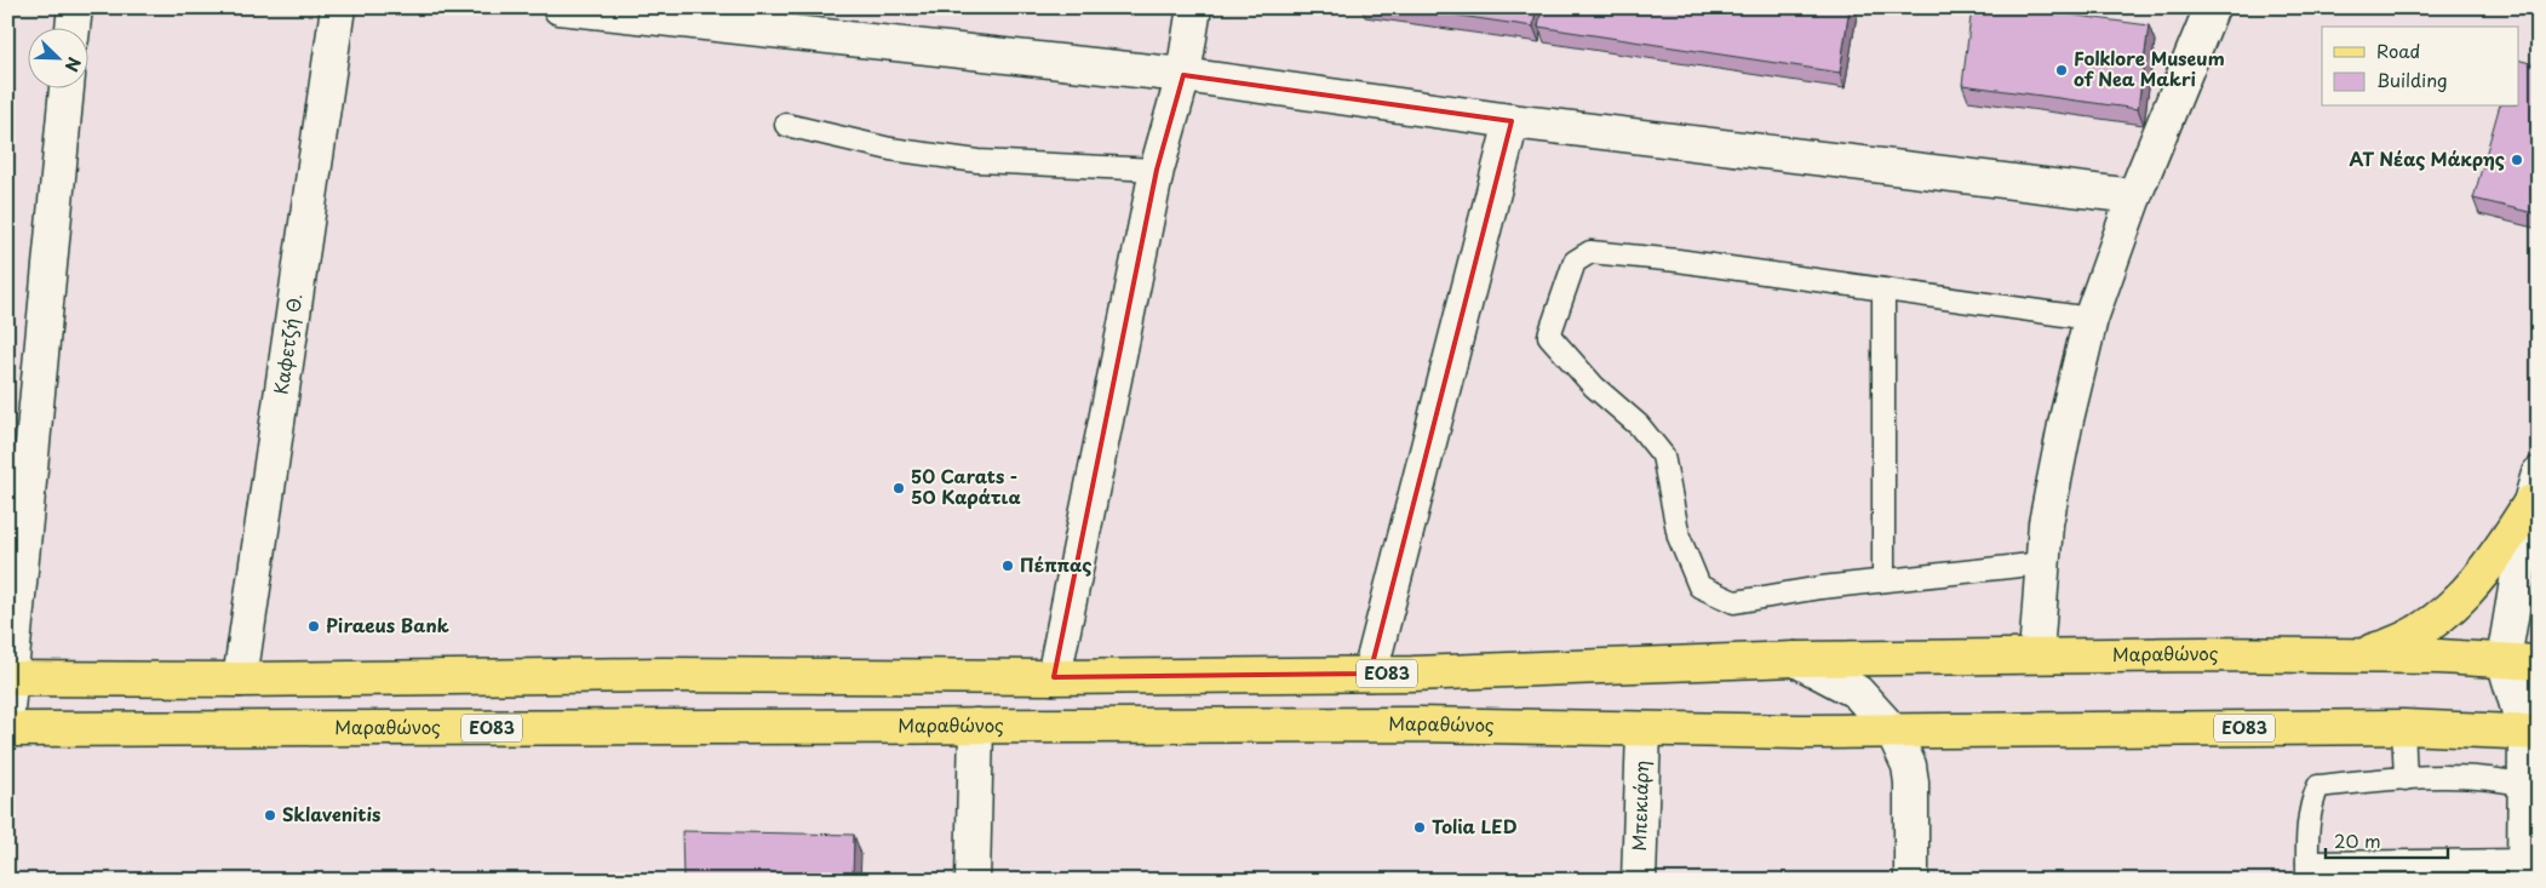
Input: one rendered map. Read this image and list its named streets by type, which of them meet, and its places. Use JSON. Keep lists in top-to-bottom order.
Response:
{
  "streets": {
    "main road": ["Μαραθώνος", "ΕΟ83"],
    "street": ["Καφετζή Θ.", "Μπεκιάρη"]
  },
  "crossings": [
    ["Καφετζή Θ.", "Μαραθώνος"],
    ["Μαραθώνος", "Μπεκιάρη"]
  ],
  "places": [
    "Folklore Museum of Nea Makri",
    "ΑΤ Νέας Μάκρης",
    "50 Carats - 50 Καράτια",
    "Πέππας",
    "Piraeus Bank",
    "Sklavenitis",
    "Tolia LED"
  ],
  "legend": ["Road", "Building"],
  "scale_bar": "20 m",
  "north": "bottom right"
}
